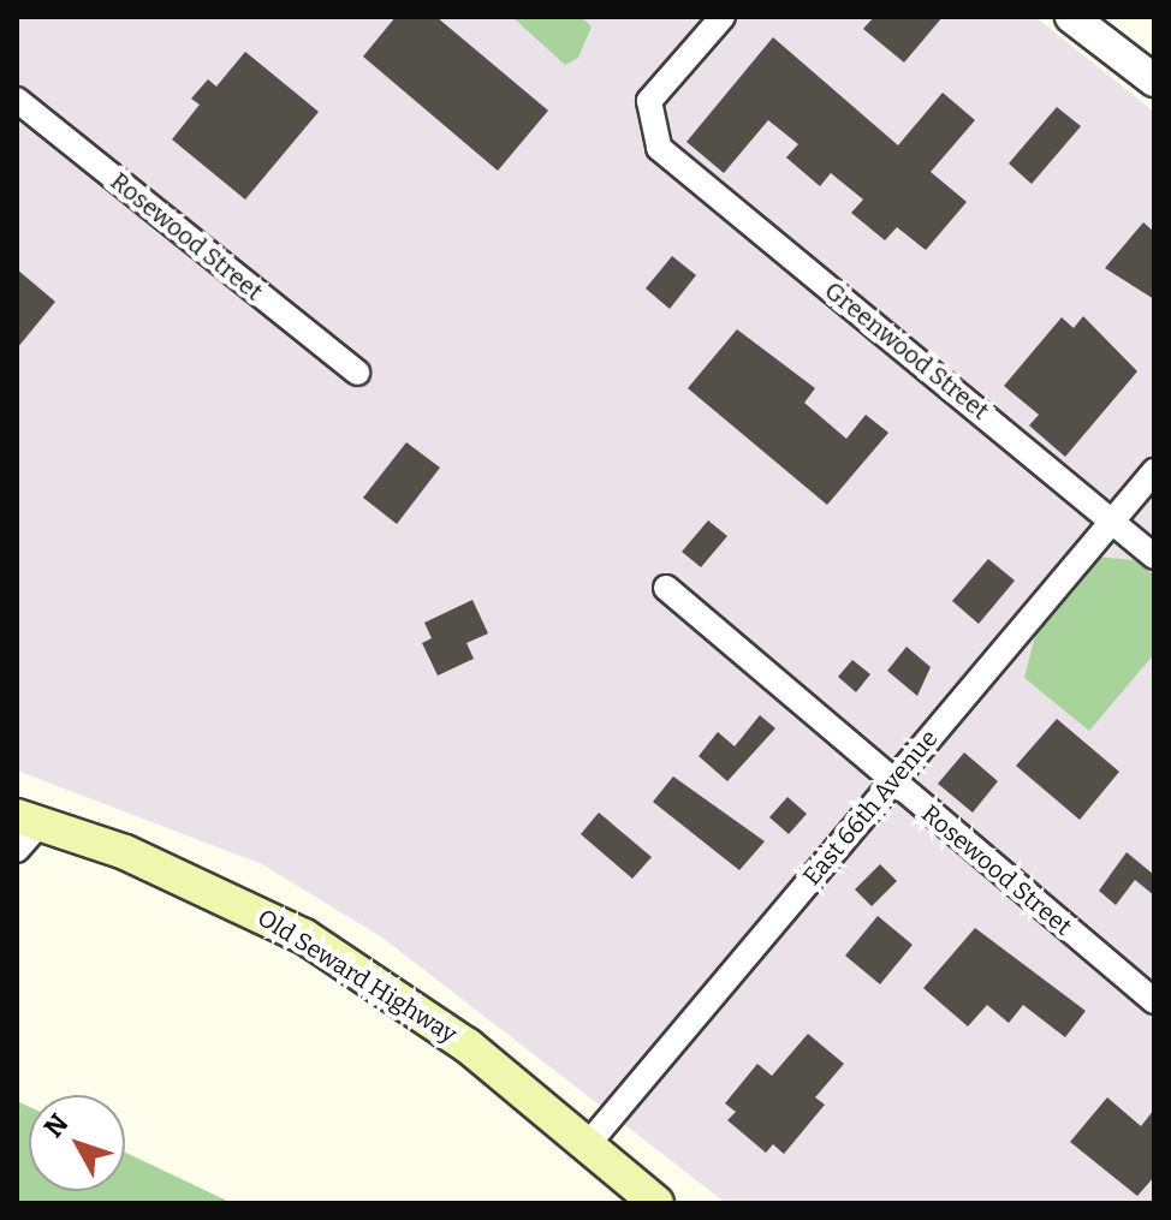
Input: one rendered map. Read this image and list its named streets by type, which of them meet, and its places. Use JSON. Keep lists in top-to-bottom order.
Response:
{
  "streets": {
    "main road": ["Old Seward Highway"],
    "street": ["Rosewood Street", "Greenwood Street", "East 66th Avenue"]
  },
  "crossings": [
    ["Rosewood Street", "East 66th Avenue"],
    ["Greenwood Street", "East 66th Avenue"],
    ["East 66th Avenue", "Old Seward Highway"]
  ],
  "north": "top left"
}
